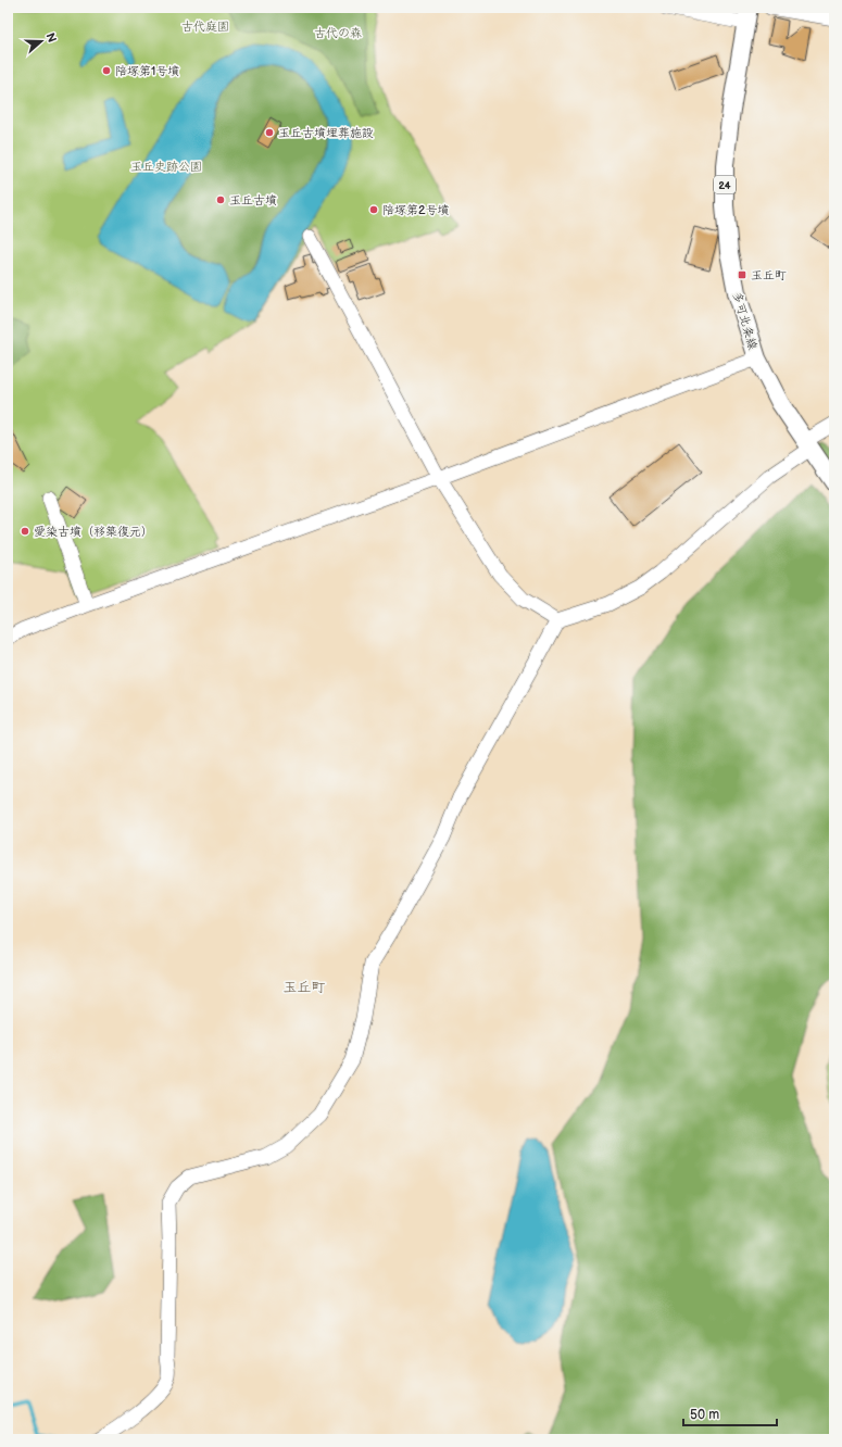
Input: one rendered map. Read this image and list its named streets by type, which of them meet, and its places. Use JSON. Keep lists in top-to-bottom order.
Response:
{
  "streets": {
    "main road": ["24", "多可北条線"]
  },
  "districts": ["玉丘町"],
  "parks": ["古代庭園", "古代の森", "玉丘史跡公園"],
  "places": {
    "other": [
      "陪塚第1号墳",
      "玉丘古墳埋葬施設",
      "玉丘古墳",
      "陪塚第2号墳",
      "愛染古墳（移築復元）"
    ],
    "transit": ["玉丘町"]
  },
  "scale_bar": "50 m",
  "north": "right"
}
